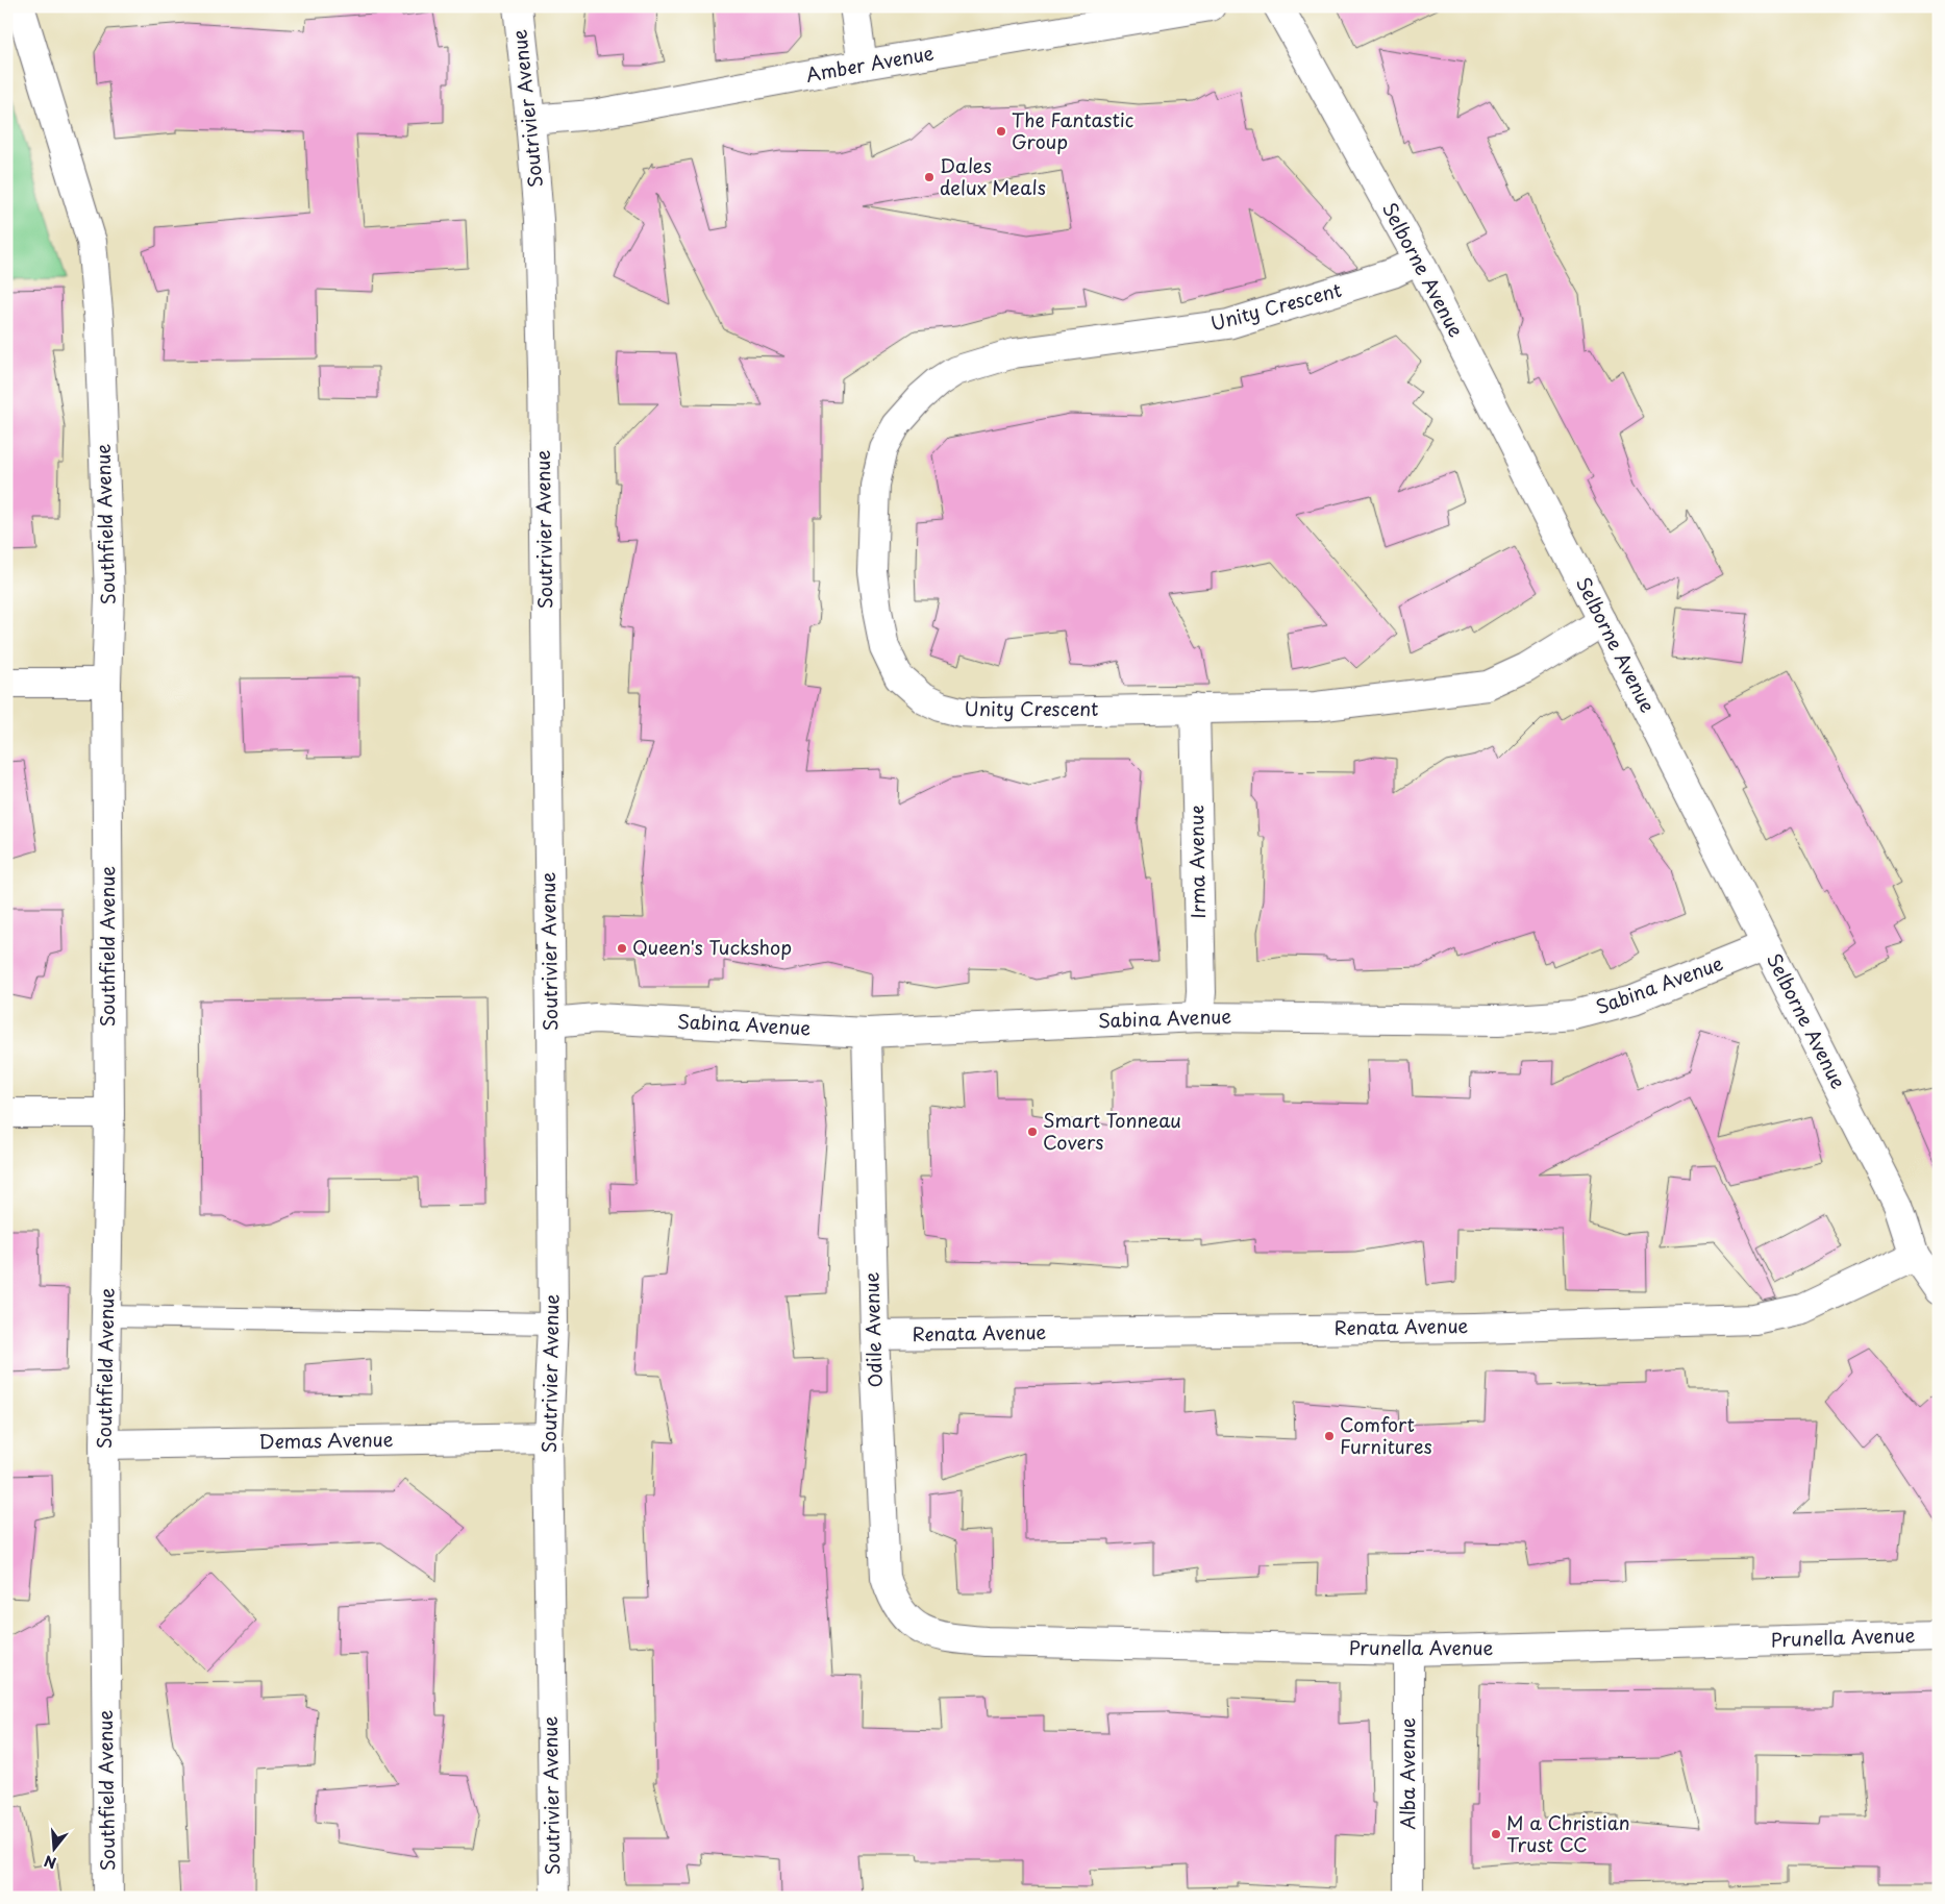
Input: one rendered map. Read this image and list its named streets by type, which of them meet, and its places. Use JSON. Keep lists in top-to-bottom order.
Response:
{
  "streets": {
    "street": [
      "Amber Avenue",
      "Soutrivier Avenue",
      "Selborne Avenue",
      "Unity Crescent",
      "Southfield Avenue",
      "Irma Avenue",
      "Sabina Avenue",
      "Renata Avenue",
      "Odile Avenue",
      "Demas Avenue",
      "Prunella Avenue",
      "Alba Avenue"
    ]
  },
  "crossings": [
    ["Amber Avenue", "Soutrivier Avenue"],
    ["Soutrivier Avenue", "Sabina Avenue"],
    ["Soutrivier Avenue", "Demas Avenue"],
    ["Selborne Avenue", "Unity Crescent"],
    ["Selborne Avenue", "Sabina Avenue"],
    ["Selborne Avenue", "Renata Avenue"],
    ["Unity Crescent", "Irma Avenue"],
    ["Southfield Avenue", "Demas Avenue"],
    ["Irma Avenue", "Sabina Avenue"],
    ["Sabina Avenue", "Odile Avenue"],
    ["Renata Avenue", "Odile Avenue"],
    ["Odile Avenue", "Prunella Avenue"],
    ["Prunella Avenue", "Alba Avenue"]
  ],
  "places": [
    "The Fantastic Group",
    "Dales delux Meals",
    "Queen's Tuckshop",
    "Smart Tonneau Covers",
    "Comfort Furnitures",
    "M a Christian Trust CC"
  ],
  "north": "bottom"
}
